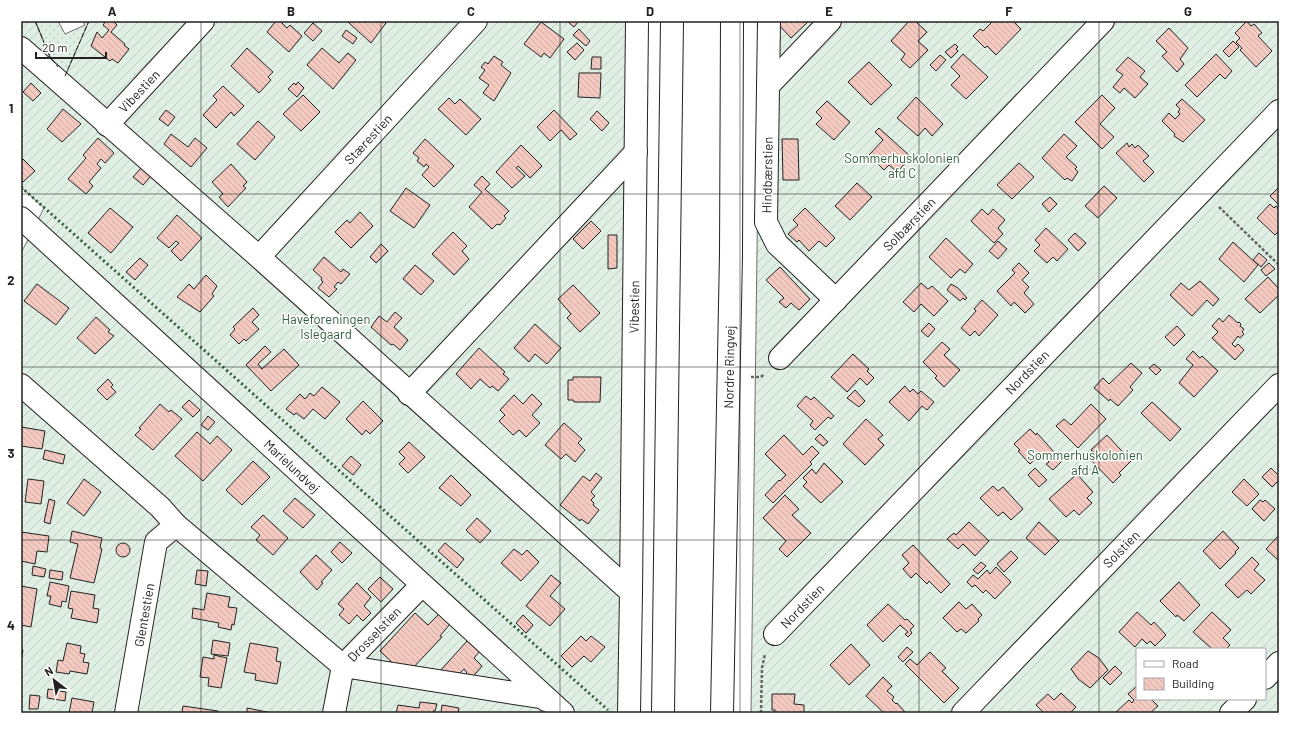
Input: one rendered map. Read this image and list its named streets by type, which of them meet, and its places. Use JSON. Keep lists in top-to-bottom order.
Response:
{
  "streets": {
    "street": [
      "Vibestien",
      "Stærestien",
      "Hindbærstien",
      "Solbærstien",
      "Nordre Ringvej",
      "Nordstien",
      "Marielundvej",
      "Solstien",
      "Glentestien",
      "Drosselstien"
    ]
  },
  "crossings": [
    ["Hindbærstien", "Solbærstien"],
    ["Marielundvej", "Drosselstien"]
  ],
  "parks": ["Sommerhuskolonien afd C", "Haveforeningen Islegaard", "Sommerhuskolonien afd A"],
  "legend": ["Road", "Building"],
  "scale_bar": "20 m",
  "north": "top left",
  "grid": {
    "columns": [
      "A",
      "B",
      "C",
      "D",
      "E",
      "F",
      "G"
    ],
    "rows": [
      "1",
      "2",
      "3",
      "4"
    ]
  }
}
